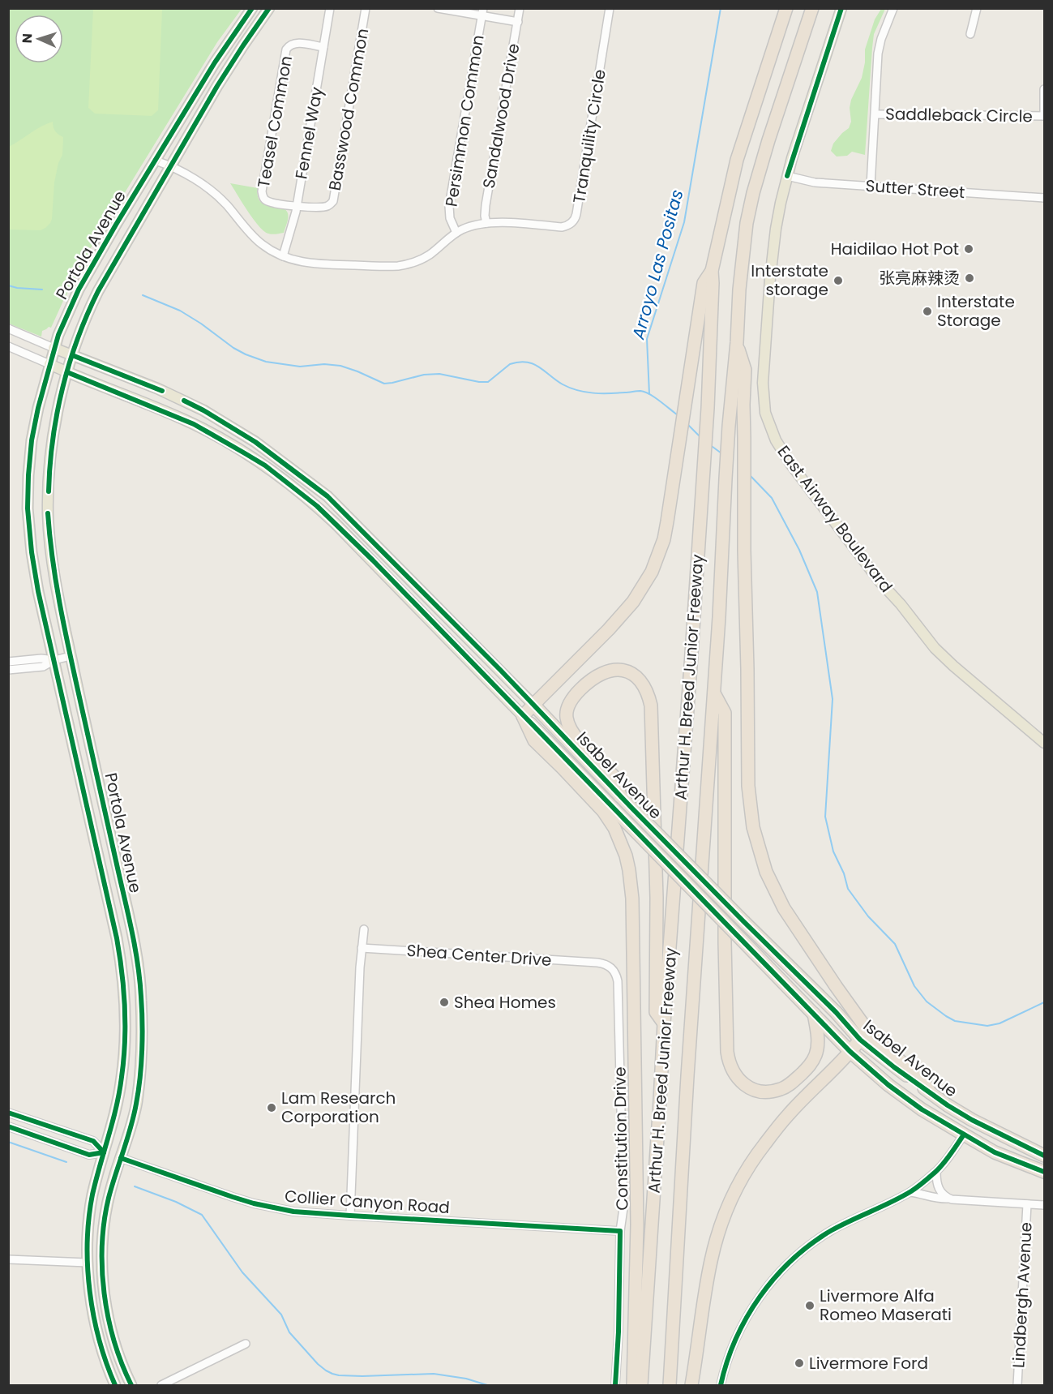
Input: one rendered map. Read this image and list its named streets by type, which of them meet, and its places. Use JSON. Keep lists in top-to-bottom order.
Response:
{
  "streets": {
    "highway": ["Arthur H. Breed Junior Freeway", "Isabel Avenue"],
    "main road": ["Portola Avenue", "East Airway Boulevard", "Collier Canyon Road"],
    "street": [
      "Basswood Common",
      "Saddleback Circle",
      "Sandalwood Drive",
      "Persimmon Common",
      "Teasel Common",
      "Fennel Way",
      "Tranquility Circle",
      "Sutter Street",
      "Shea Center Drive",
      "Constitution Drive",
      "Lindbergh Avenue"
    ]
  },
  "crossings": [
    ["Basswood Common", "Teasel Common"],
    ["Basswood Common", "Fennel Way"],
    ["Saddleback Circle", "Sutter Street"],
    ["Sandalwood Drive", "Tranquility Circle"],
    ["Persimmon Common", "Tranquility Circle"],
    ["Teasel Common", "Fennel Way"],
    ["Fennel Way", "Tranquility Circle"],
    ["Tranquility Circle", "Portola Avenue"],
    ["Sutter Street", "East Airway Boulevard"],
    ["Portola Avenue", "Isabel Avenue"],
    ["Portola Avenue", "Collier Canyon Road"],
    ["Shea Center Drive", "Constitution Drive"],
    ["Constitution Drive", "Collier Canyon Road"]
  ],
  "water": ["Arroyo Las Positas"],
  "places": [
    "Haidilao Hot Pot",
    "张亮麻辣烫",
    "Interstate storage",
    "Interstate Storage",
    "Shea Homes",
    "Lam Research Corporation",
    "Livermore Alfa Romeo Maserati",
    "Livermore Ford"
  ],
  "north": "left"
}
